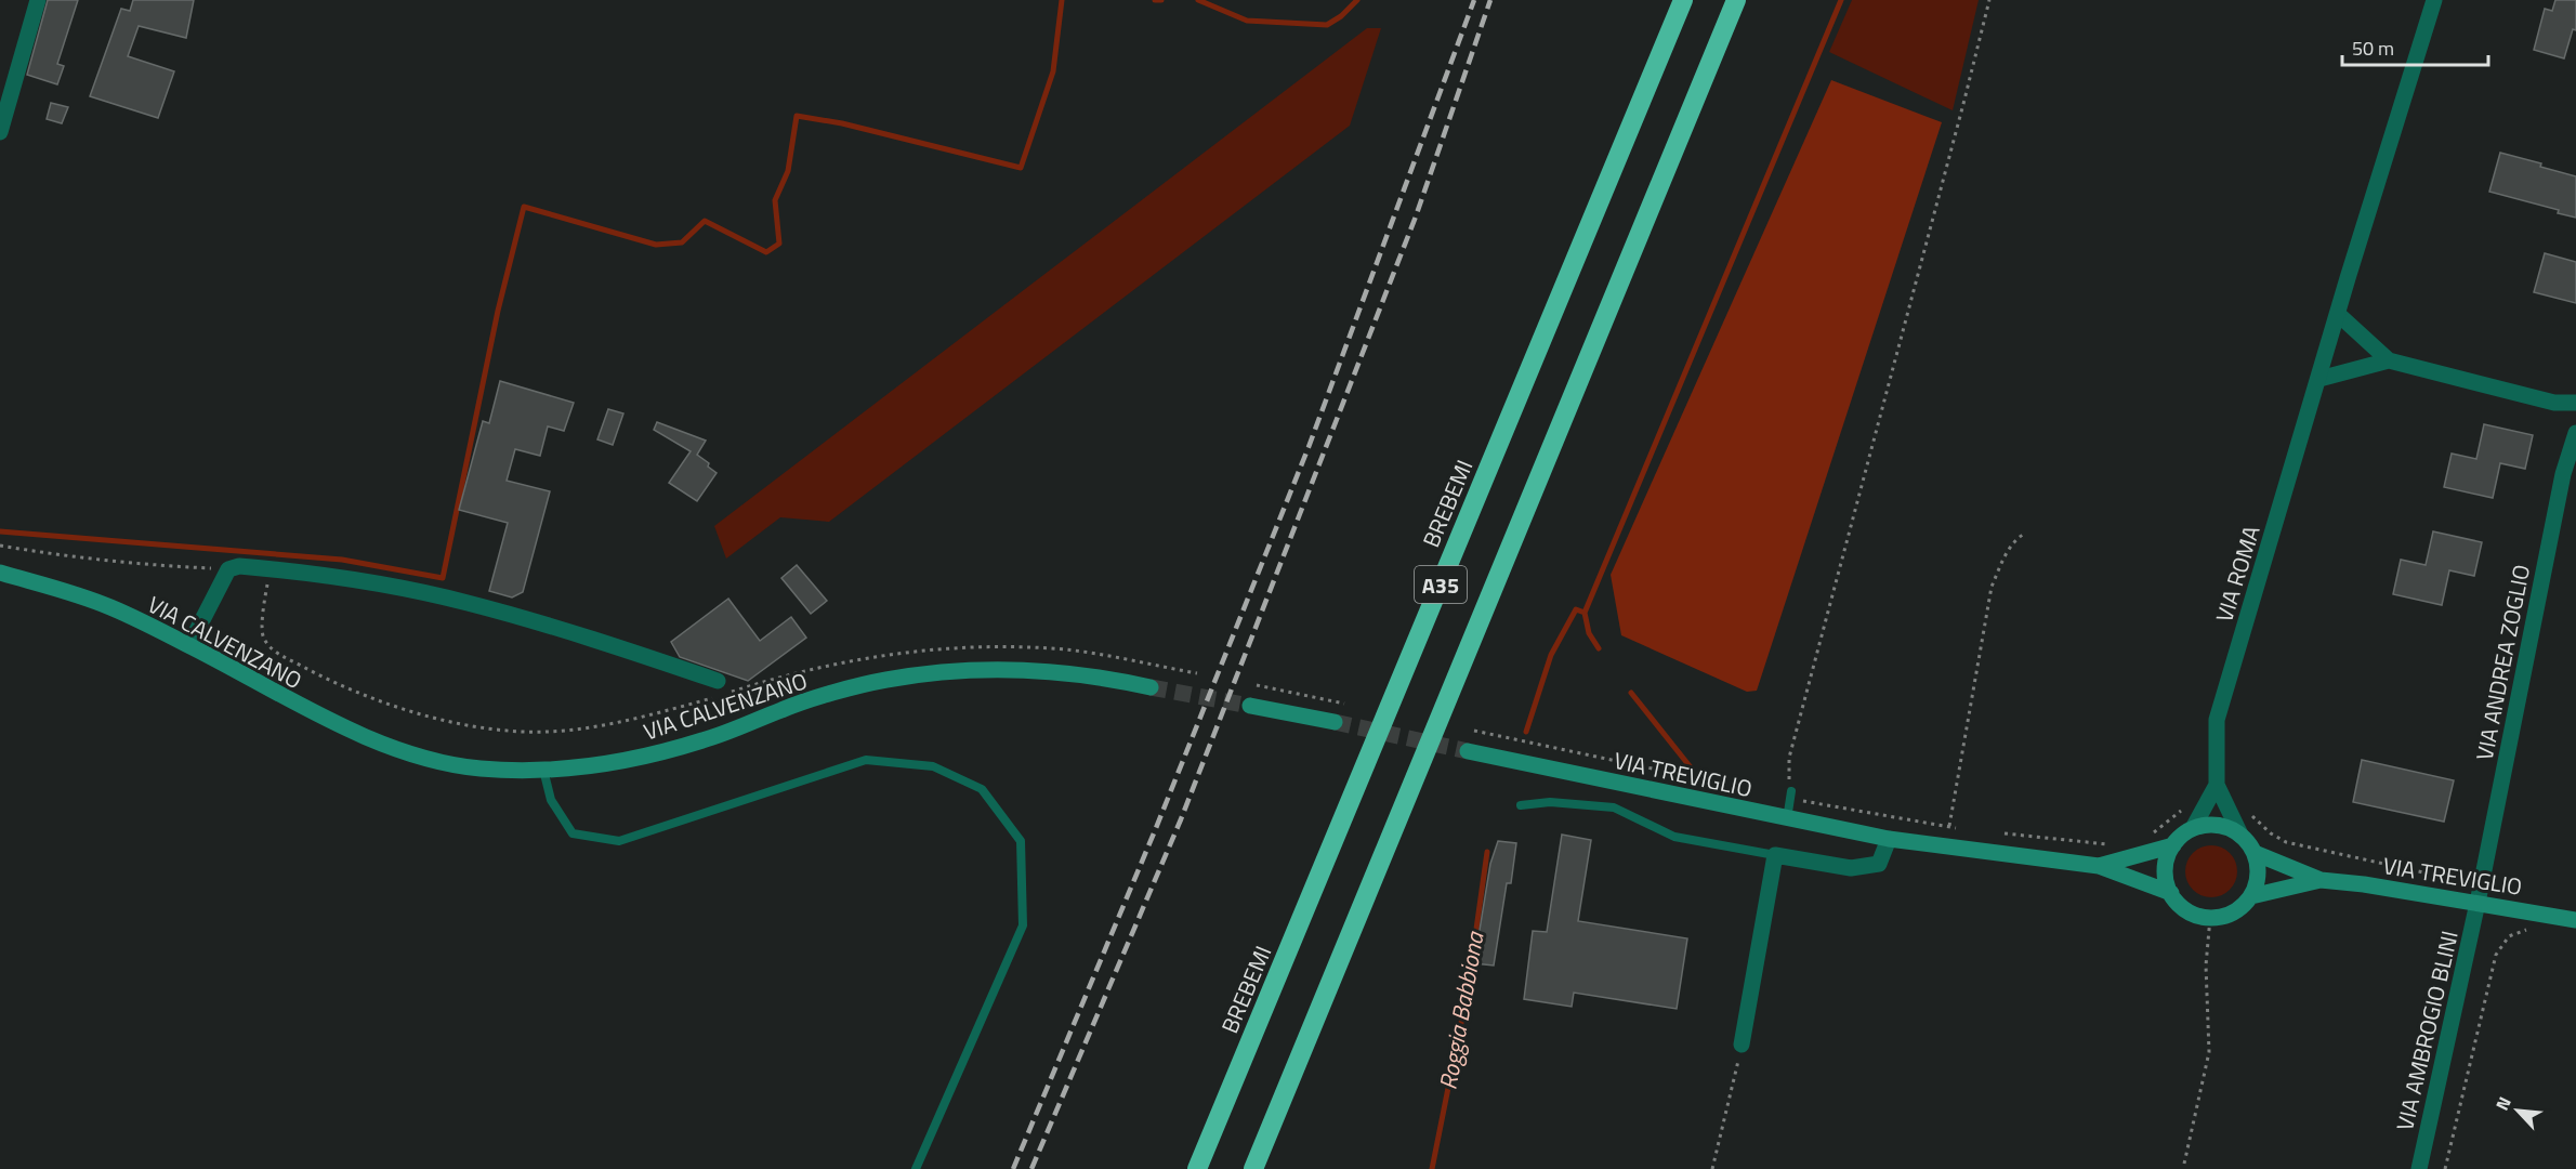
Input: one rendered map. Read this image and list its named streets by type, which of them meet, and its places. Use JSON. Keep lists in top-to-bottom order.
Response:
{
  "streets": {
    "highway": ["BREBEMI", "A35"],
    "main road": ["VIA CALVENZANO", "VIA TREVIGLIO"],
    "street": ["VIA ROMA", "VIA ANDREA ZOGLIO", "VIA AMBROGIO BLINI"]
  },
  "crossings": [
    ["VIA ROMA", "VIA TREVIGLIO"],
    ["VIA ANDREA ZOGLIO", "VIA TREVIGLIO"],
    ["VIA ANDREA ZOGLIO", "VIA AMBROGIO BLINI"],
    ["VIA TREVIGLIO", "VIA AMBROGIO BLINI"]
  ],
  "water": ["Roggia Babbiona"],
  "scale_bar": "50 m",
  "north": "top left"
}
